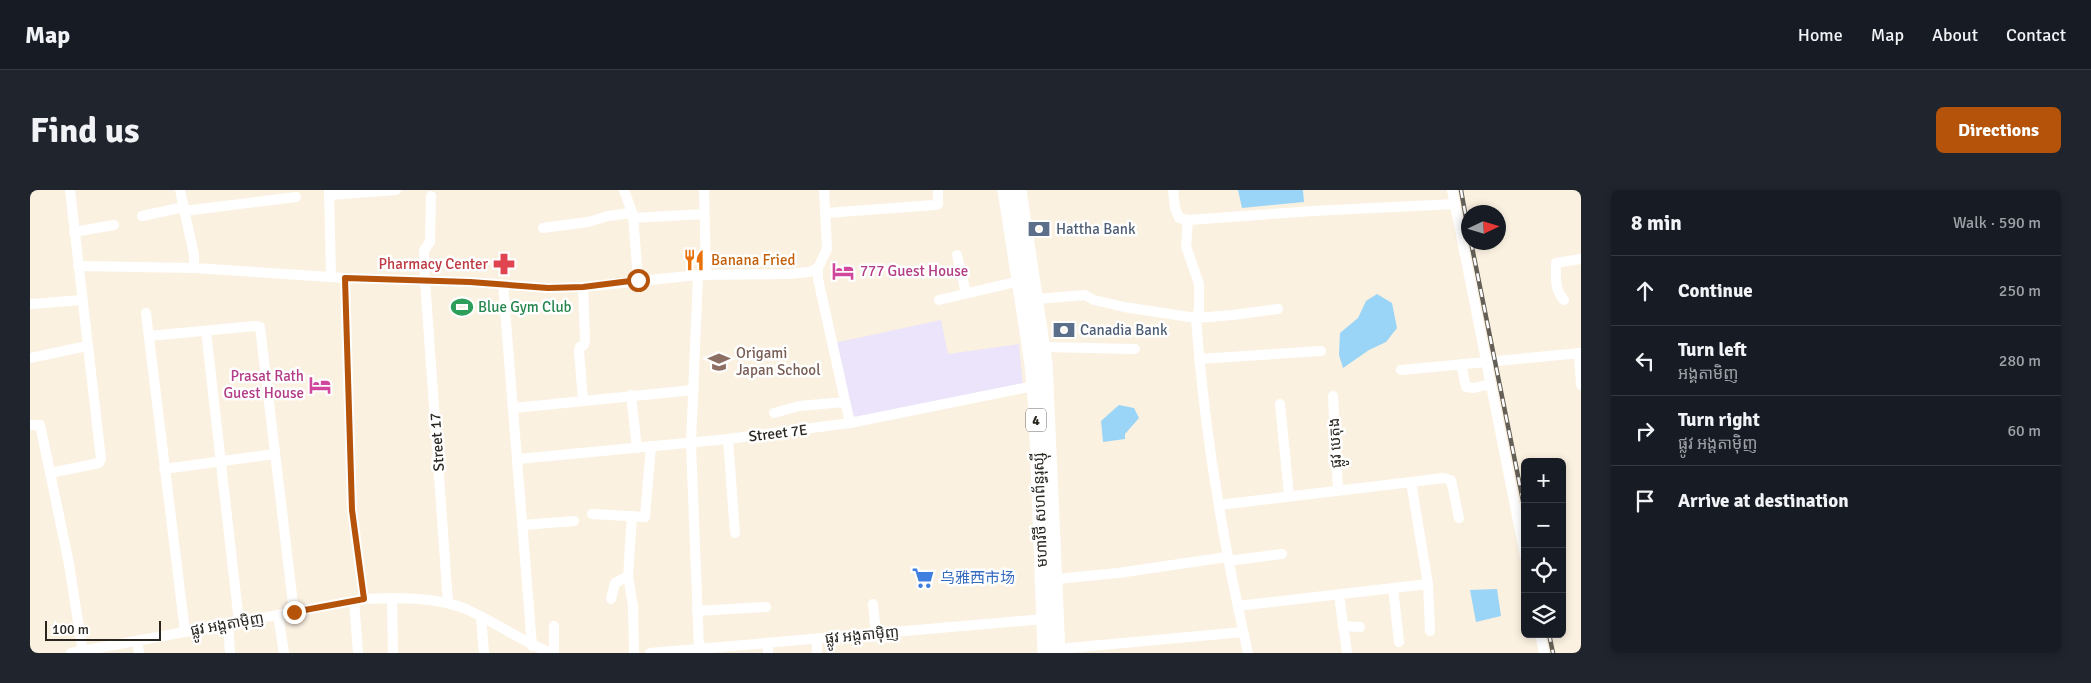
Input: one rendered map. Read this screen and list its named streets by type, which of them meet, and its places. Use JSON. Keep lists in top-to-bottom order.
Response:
{
  "streets": {
    "highway": ["4", "មហាវិថី សហព័ន្ធរុស្ស៊ី"],
    "street": [
      "Street 7E",
      "Street 17",
      "ផ្លូវ បេតុង",
      "ផ្លូវ អង្តតាម៉ិញ"
    ]
  },
  "crossings": [
    ["Street 7E", "មហាវិថី សហព័ន្ធរុស្ស៊ី"],
    ["Street 17", "ផ្លូវ អង្តតាម៉ិញ"],
    ["មហាវិថី សហព័ន្ធរុស្ស៊ី", "ផ្លូវ អង្តតាម៉ិញ"]
  ],
  "places": {
    "bank": ["Hattha Bank", "Canadia Bank"],
    "restaurant": ["Banana Fried"],
    "pharmacy": ["Pharmacy Center"],
    "hotel": ["777 Guest House", "Prasat Rath Guest House"],
    "sports": ["Blue Gym Club"],
    "school or university": ["Origami Japan School"],
    "supermarket": ["乌雅西市场"]
  },
  "scale_bar": "100 m",
  "north": "right",
  "page": {
    "header": "Map",
    "nav": [
      "Home",
      "Map",
      "About",
      "Contact"
    ],
    "buttons": "Directions",
    "title": "Find us",
    "heading": ["8 min", "Walk · 590 m"],
    "list": [
      ["Continue", "250 m"],
      ["Turn left", "អង្គតាមិញ", "280 m"],
      ["Turn right", "ផ្លូវ អង្តតាម៉ិញ", "60 m"],
      "Arrive at destination"
    ],
    "map_buttons": ["+", "−"],
    "scale": "100 m"
  }
}
